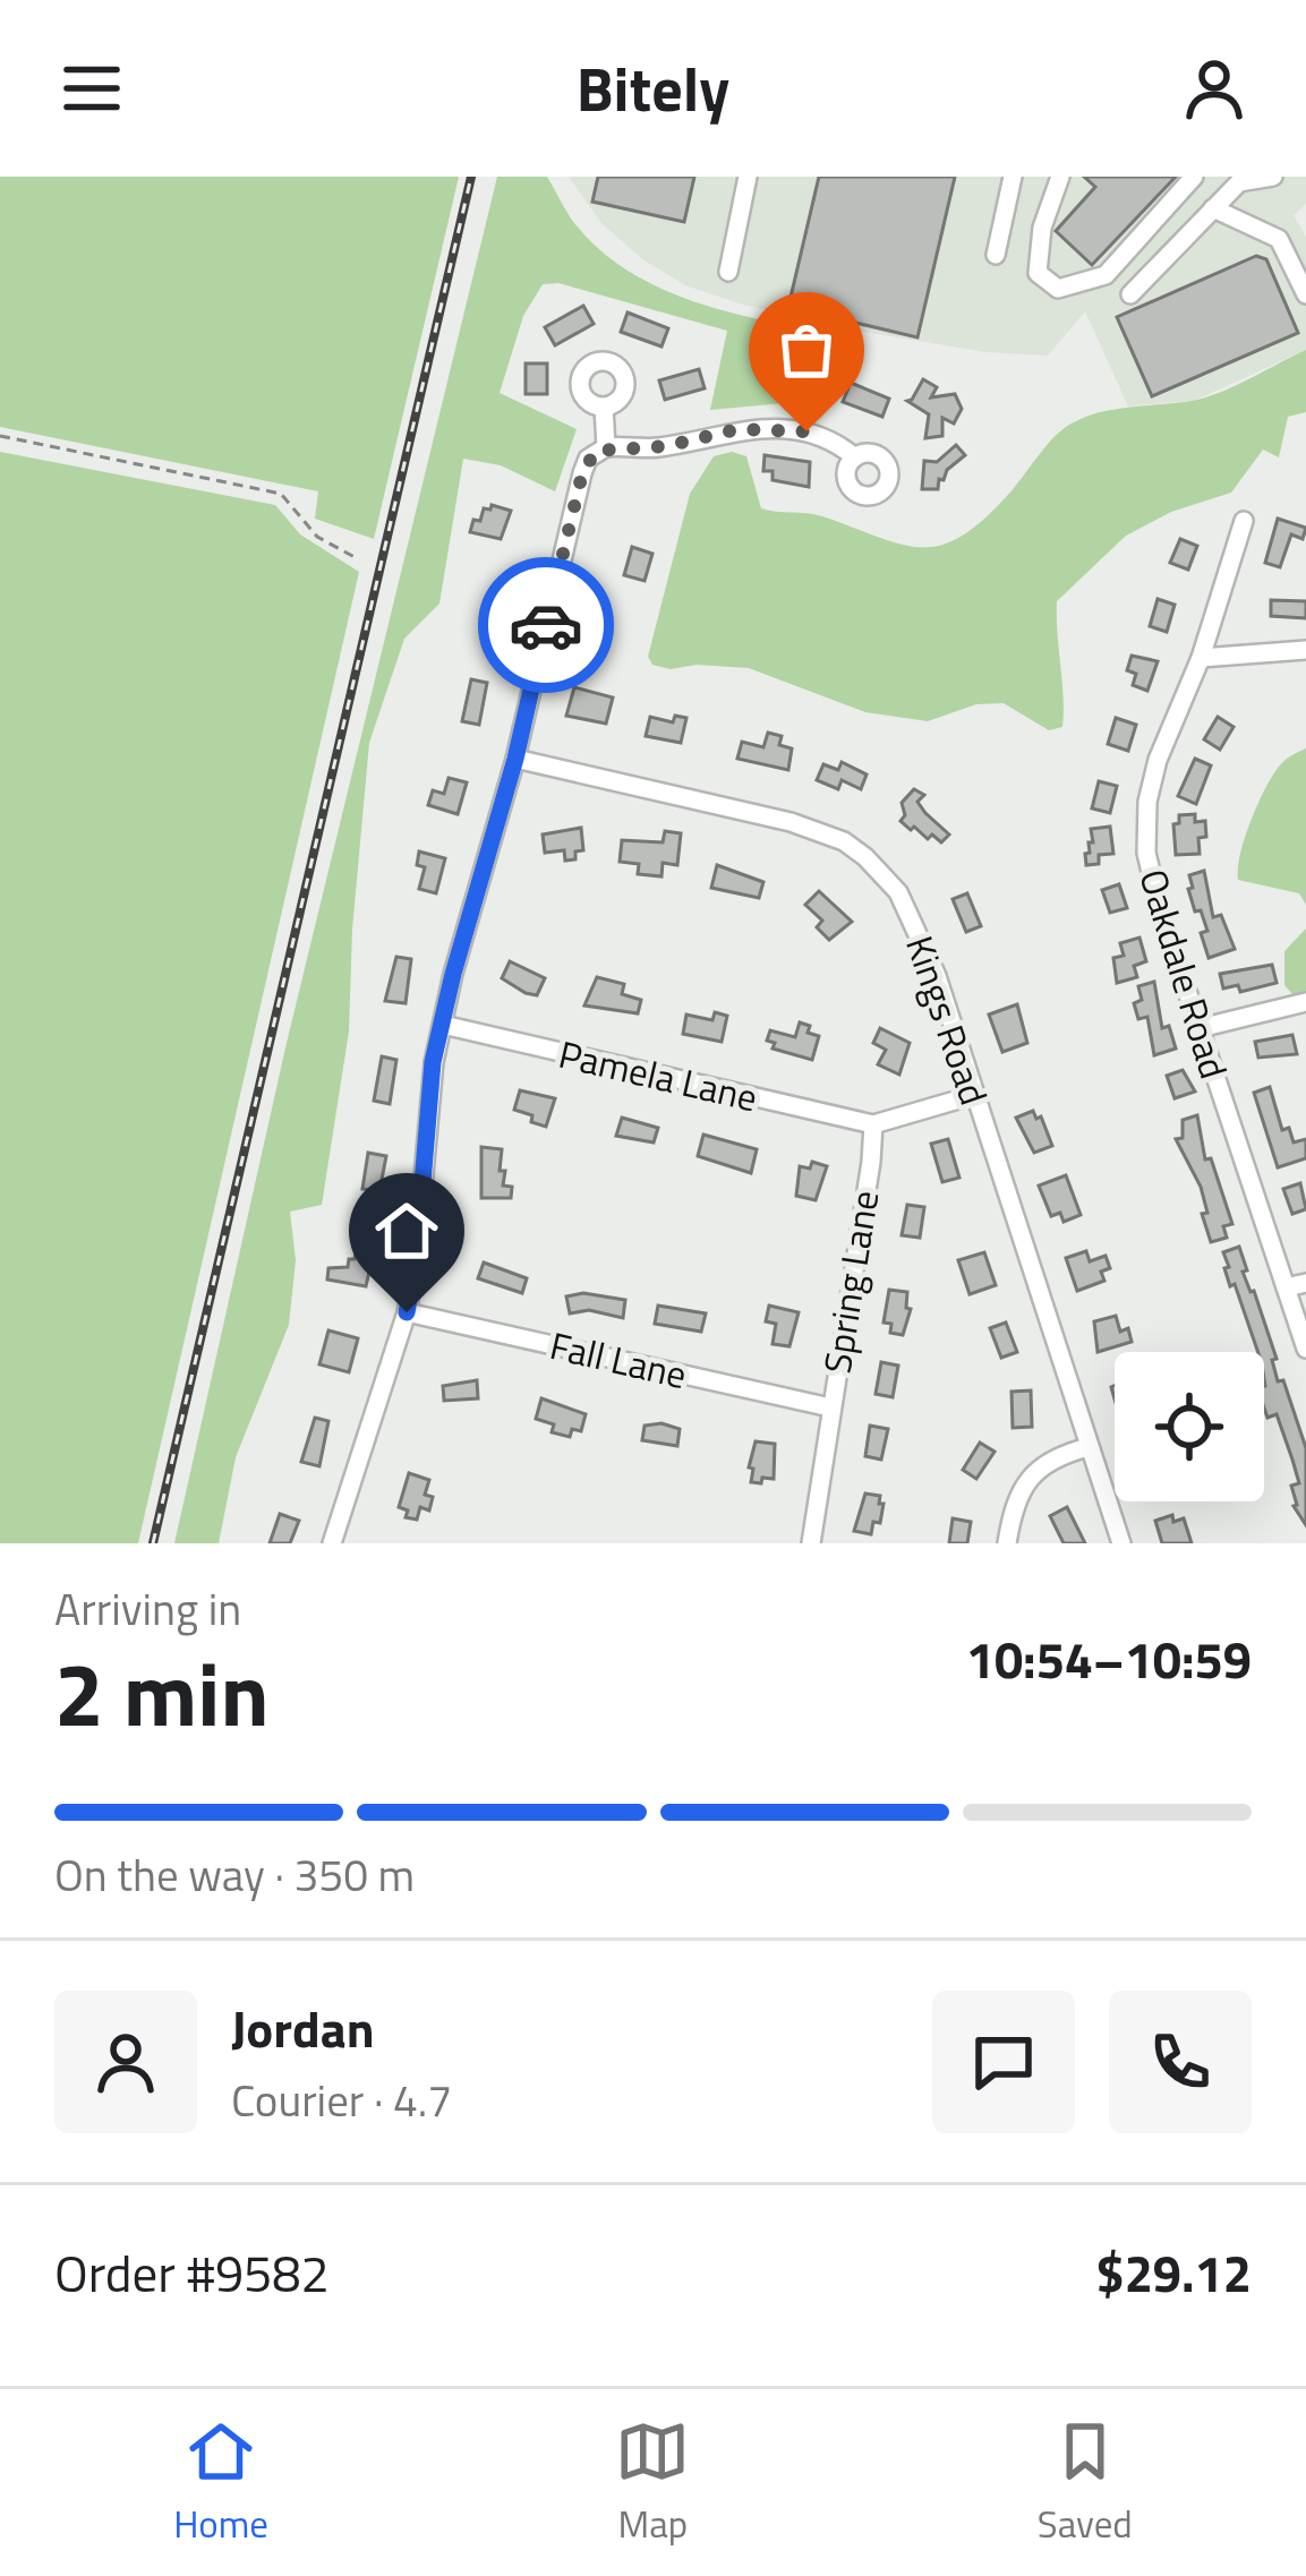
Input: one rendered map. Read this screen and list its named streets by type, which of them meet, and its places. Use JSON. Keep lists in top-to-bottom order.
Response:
{
  "streets": {
    "street": [
      "Oakdale Road",
      "Kings Road",
      "Pamela Lane",
      "Spring Lane",
      "Fall Lane"
    ]
  },
  "crossings": [
    ["Pamela Lane", "Spring Lane"],
    ["Spring Lane", "Fall Lane"]
  ],
  "page": {
    "header": "Bitely",
    "heading": ["2 min", "Arriving in", "10:54–10:59"],
    "panel": [
      "Jordan",
      "Courier · 4.7",
      "Order #9582",
      "$29.12"
    ],
    "bar": "On the way · 350 m",
    "tabs": ["Home", "Map", "Saved"]
  }
}
